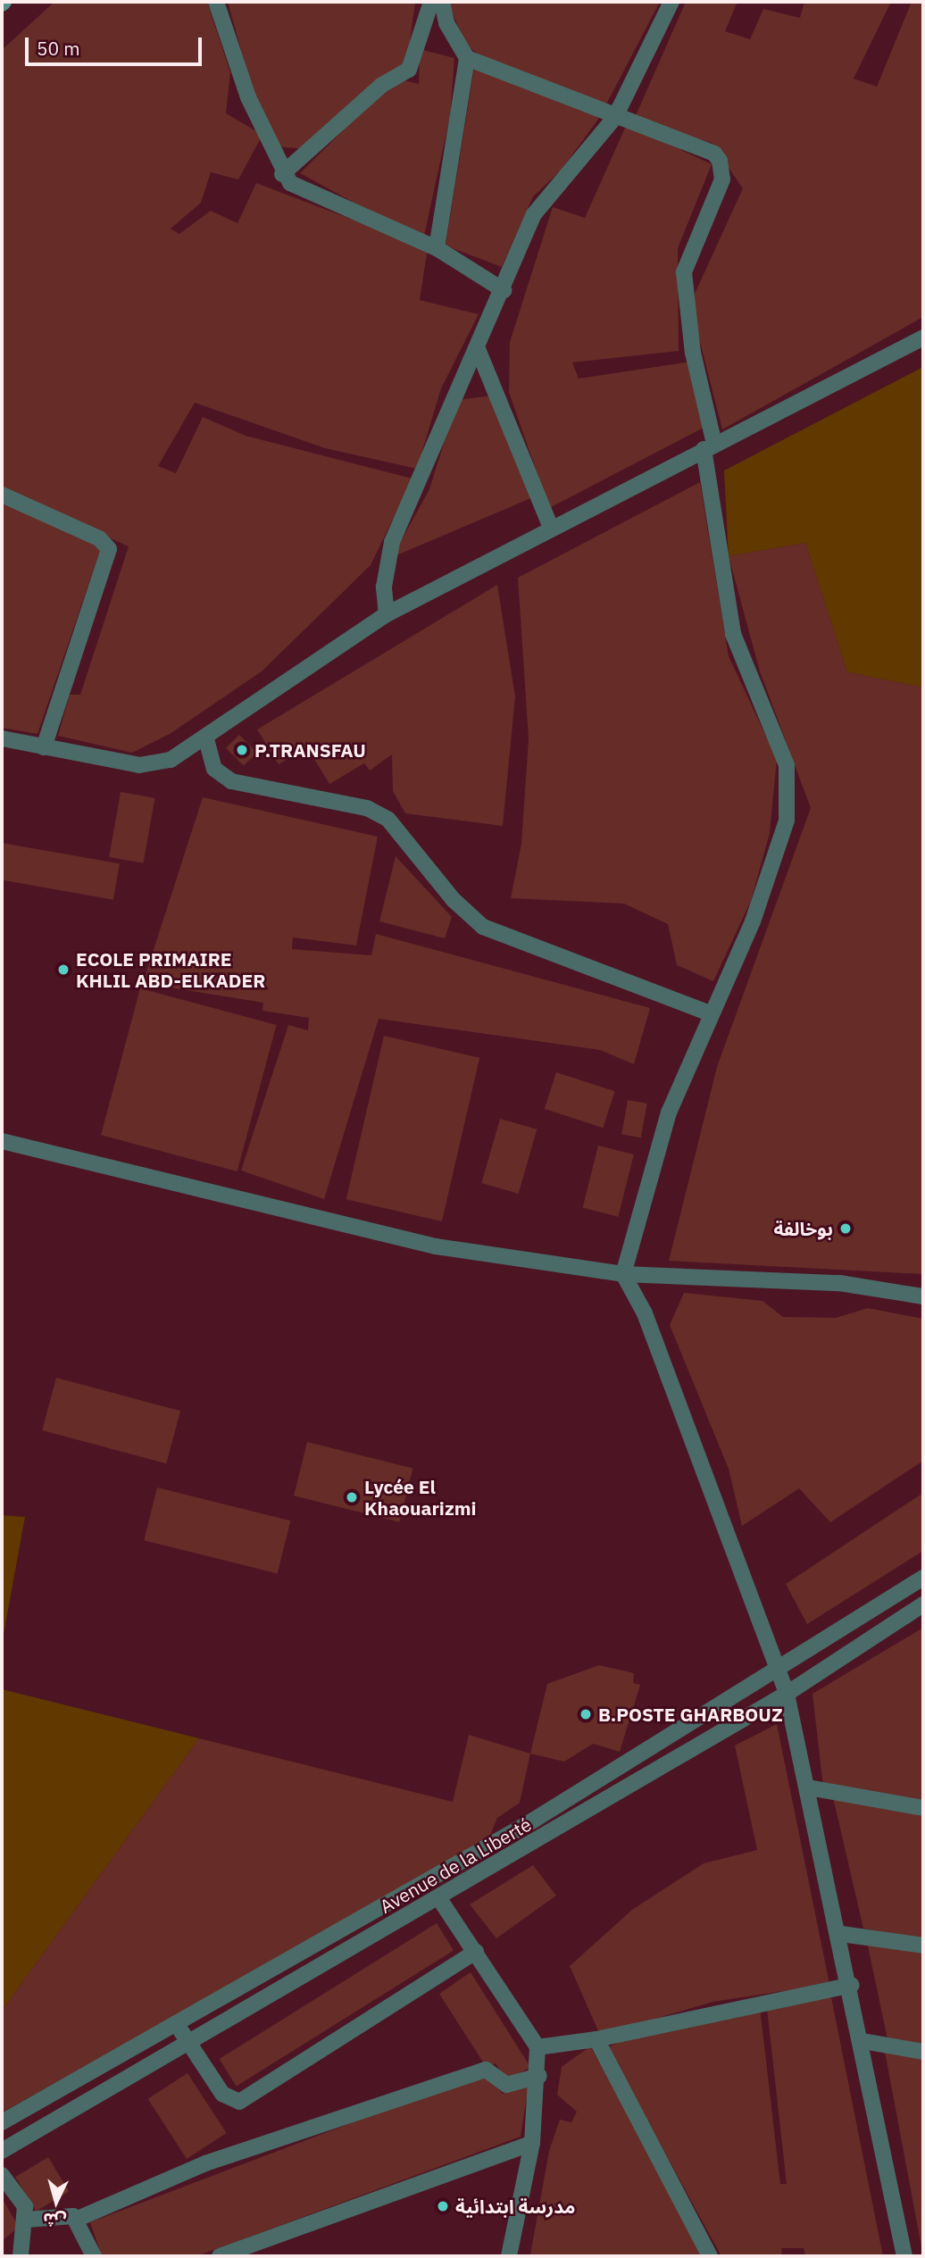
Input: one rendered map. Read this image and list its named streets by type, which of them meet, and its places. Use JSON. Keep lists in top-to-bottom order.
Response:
{
  "streets": {
    "street": ["Avenue de la Liberté"]
  },
  "places": [
    "P.TRANSFAU",
    "ECOLE PRIMAIRE KHLIL ABD-ELKADER",
    "بوخالفة",
    "Lycée El Khaouarizmi",
    "B.POSTE GHARBOUZ",
    "مدرسة ابتدائية"
  ],
  "scale_bar": "50 m",
  "north": "bottom"
}
